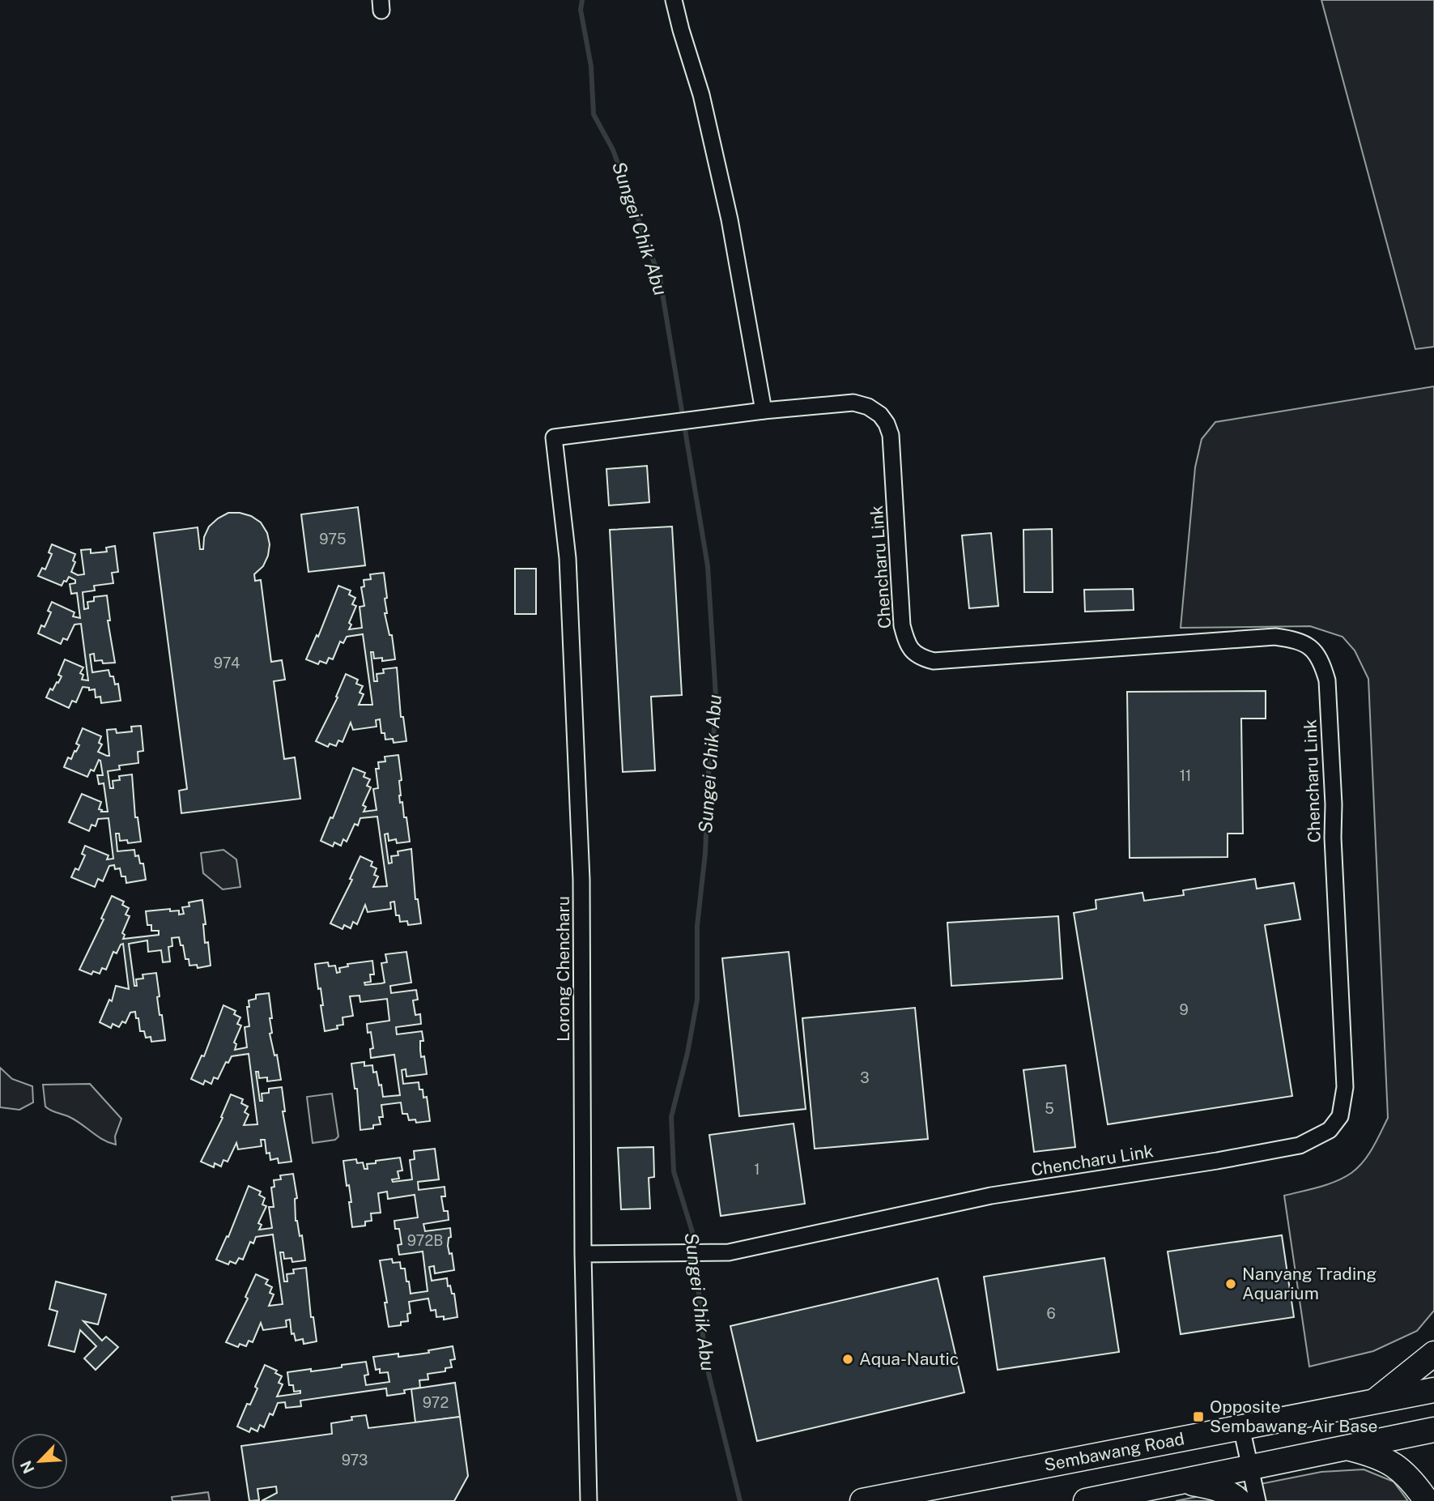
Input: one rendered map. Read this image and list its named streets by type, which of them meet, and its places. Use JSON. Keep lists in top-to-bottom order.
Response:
{
  "streets": {
    "main road": ["Sembawang Road"],
    "street": ["Chencharu Link", "Lorong Chencharu"]
  },
  "crossings": [
    ["Chencharu Link", "Lorong Chencharu"]
  ],
  "water": ["Sungei Chik Abu"],
  "places": {
    "other": ["Nanyang Trading Aquarium", "Aqua-Nautic"],
    "transit": ["Opposite Sembawang Air Base"]
  },
  "house_numbers": [
    "975",
    "974",
    "11",
    "9",
    "3",
    "5",
    "1",
    "972B",
    "6",
    "972",
    "973"
  ],
  "north": "bottom left"
}
